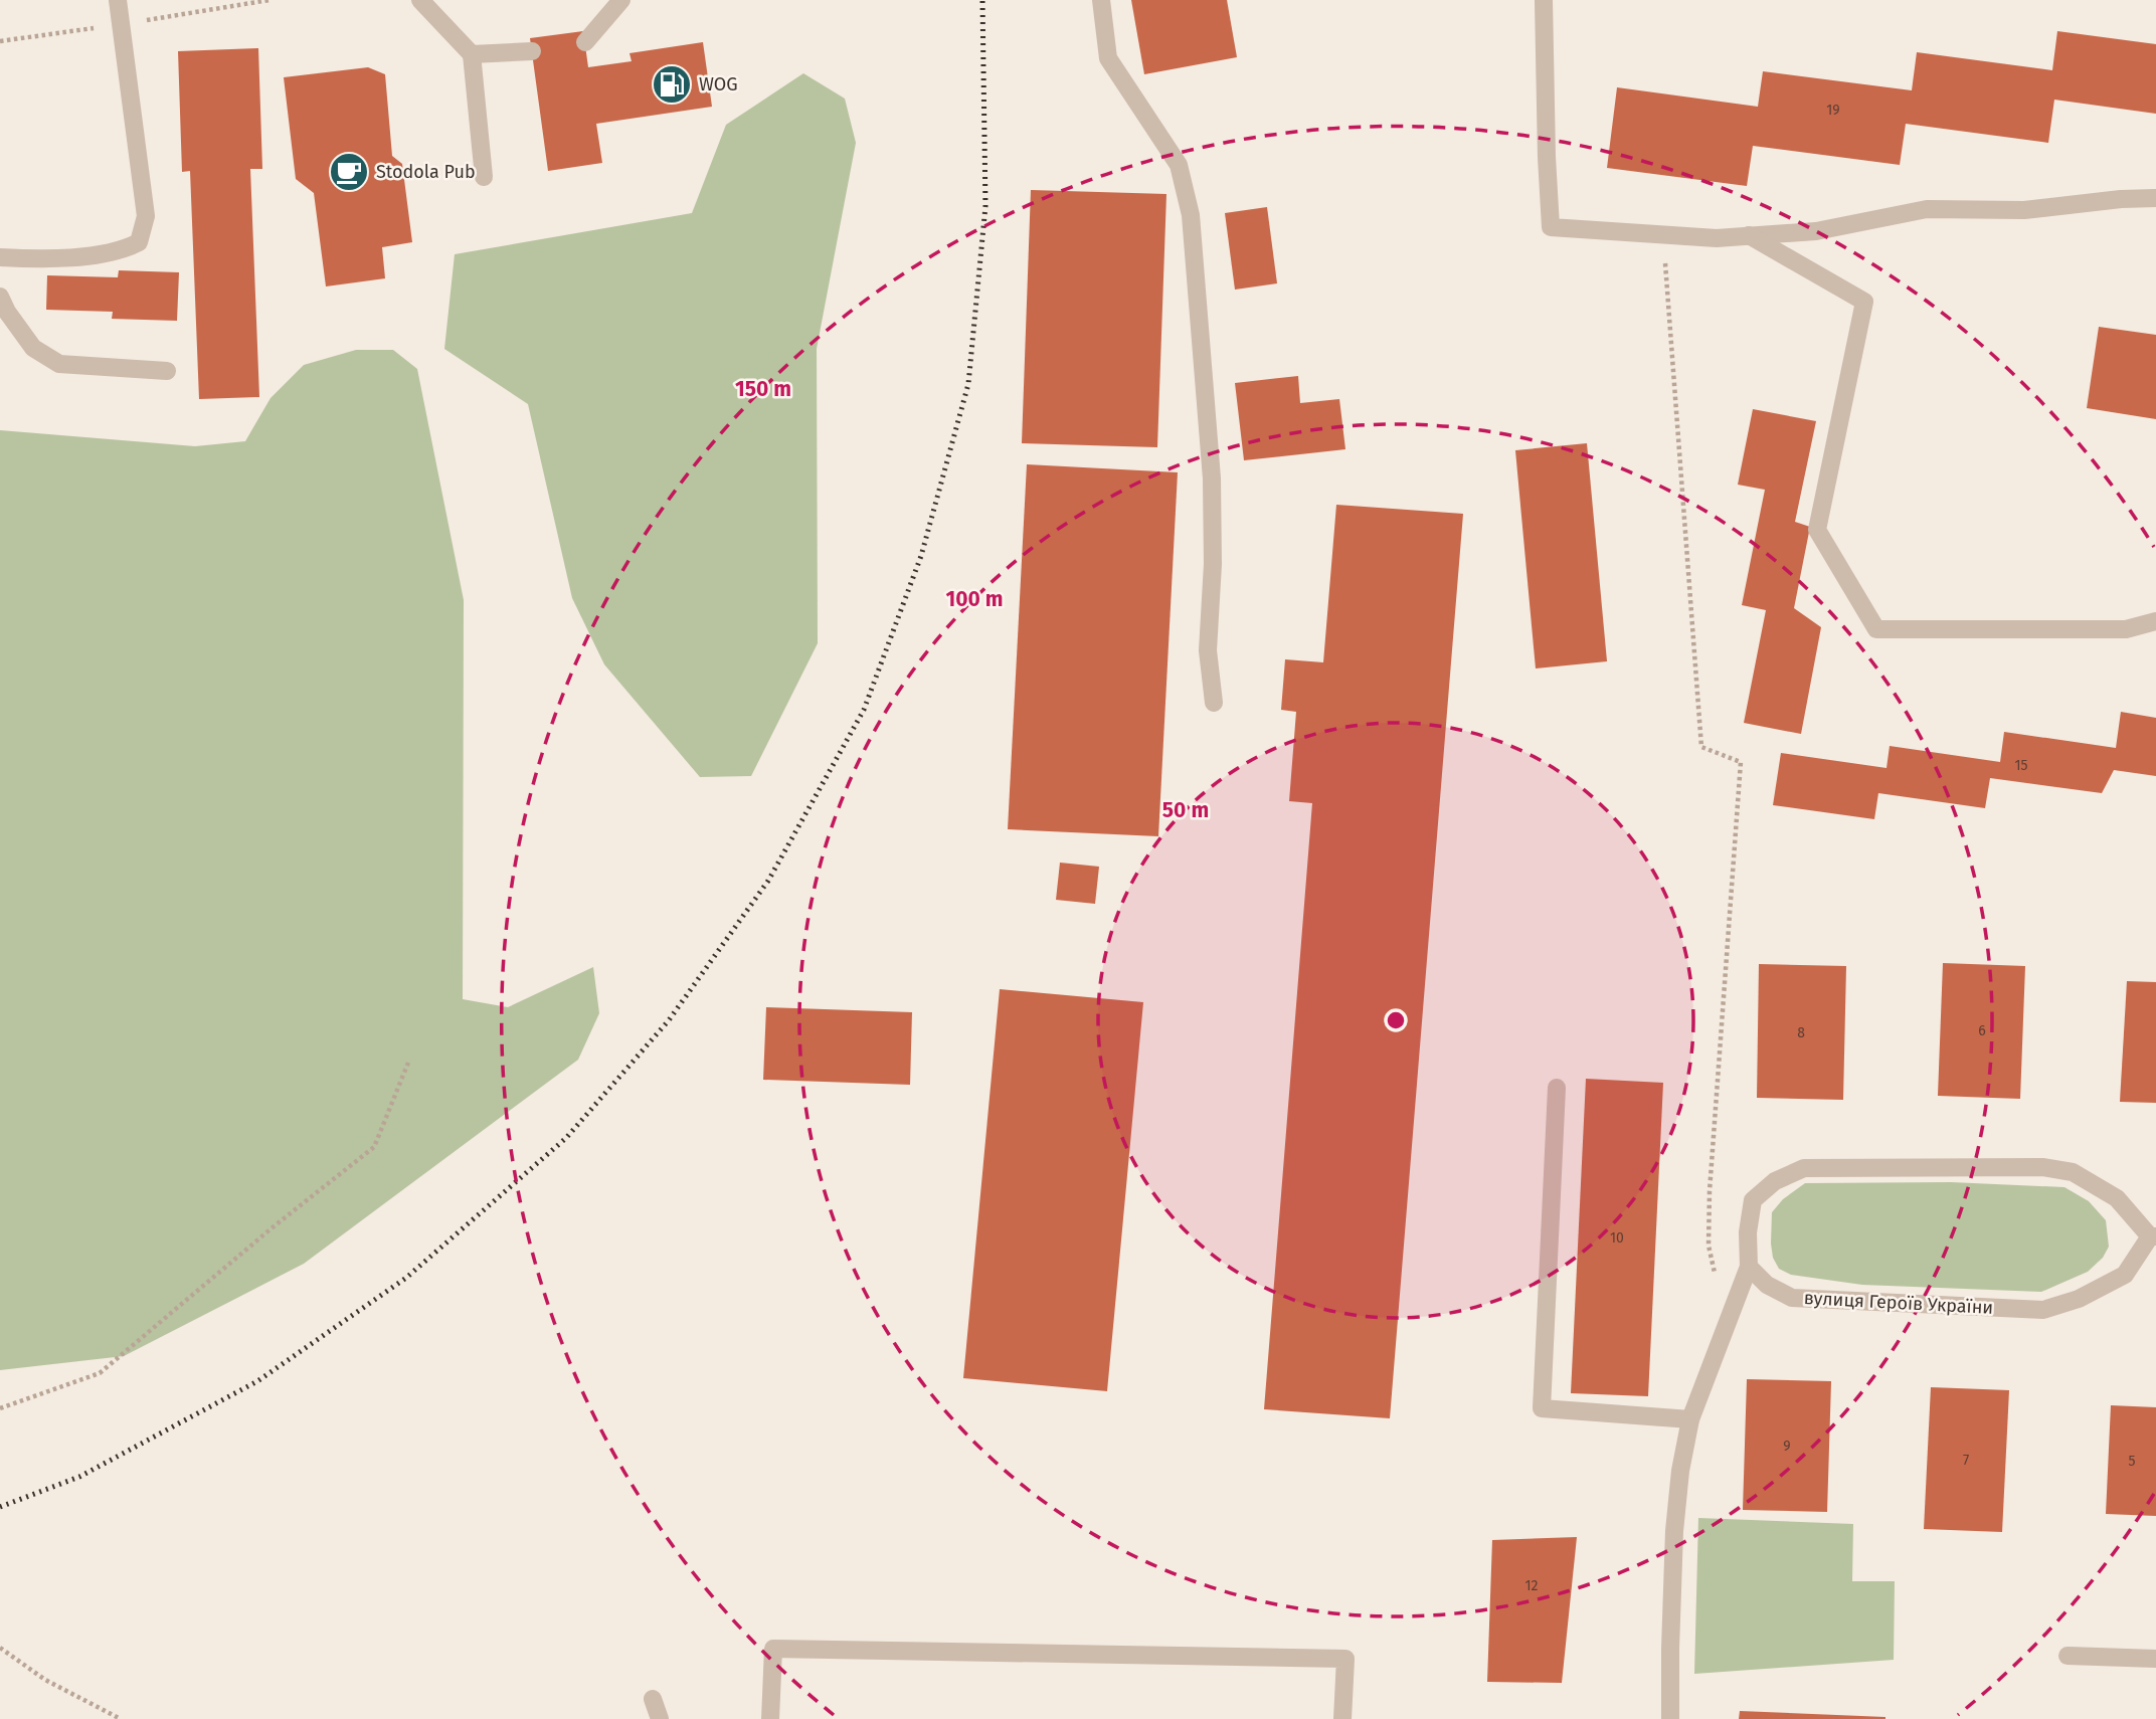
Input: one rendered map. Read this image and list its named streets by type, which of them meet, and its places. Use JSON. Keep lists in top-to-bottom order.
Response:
{
  "streets": {
    "street": ["вулиця Героїв України"]
  },
  "places": {
    "fuel station": ["WOG"],
    "cafe": ["Stodola Pub"]
  },
  "house_numbers": [
    "19",
    "15",
    "6",
    "8",
    "10",
    "9",
    "7",
    "5",
    "12"
  ],
  "rings": ["150 m", "100 m", "50 m"]
}
